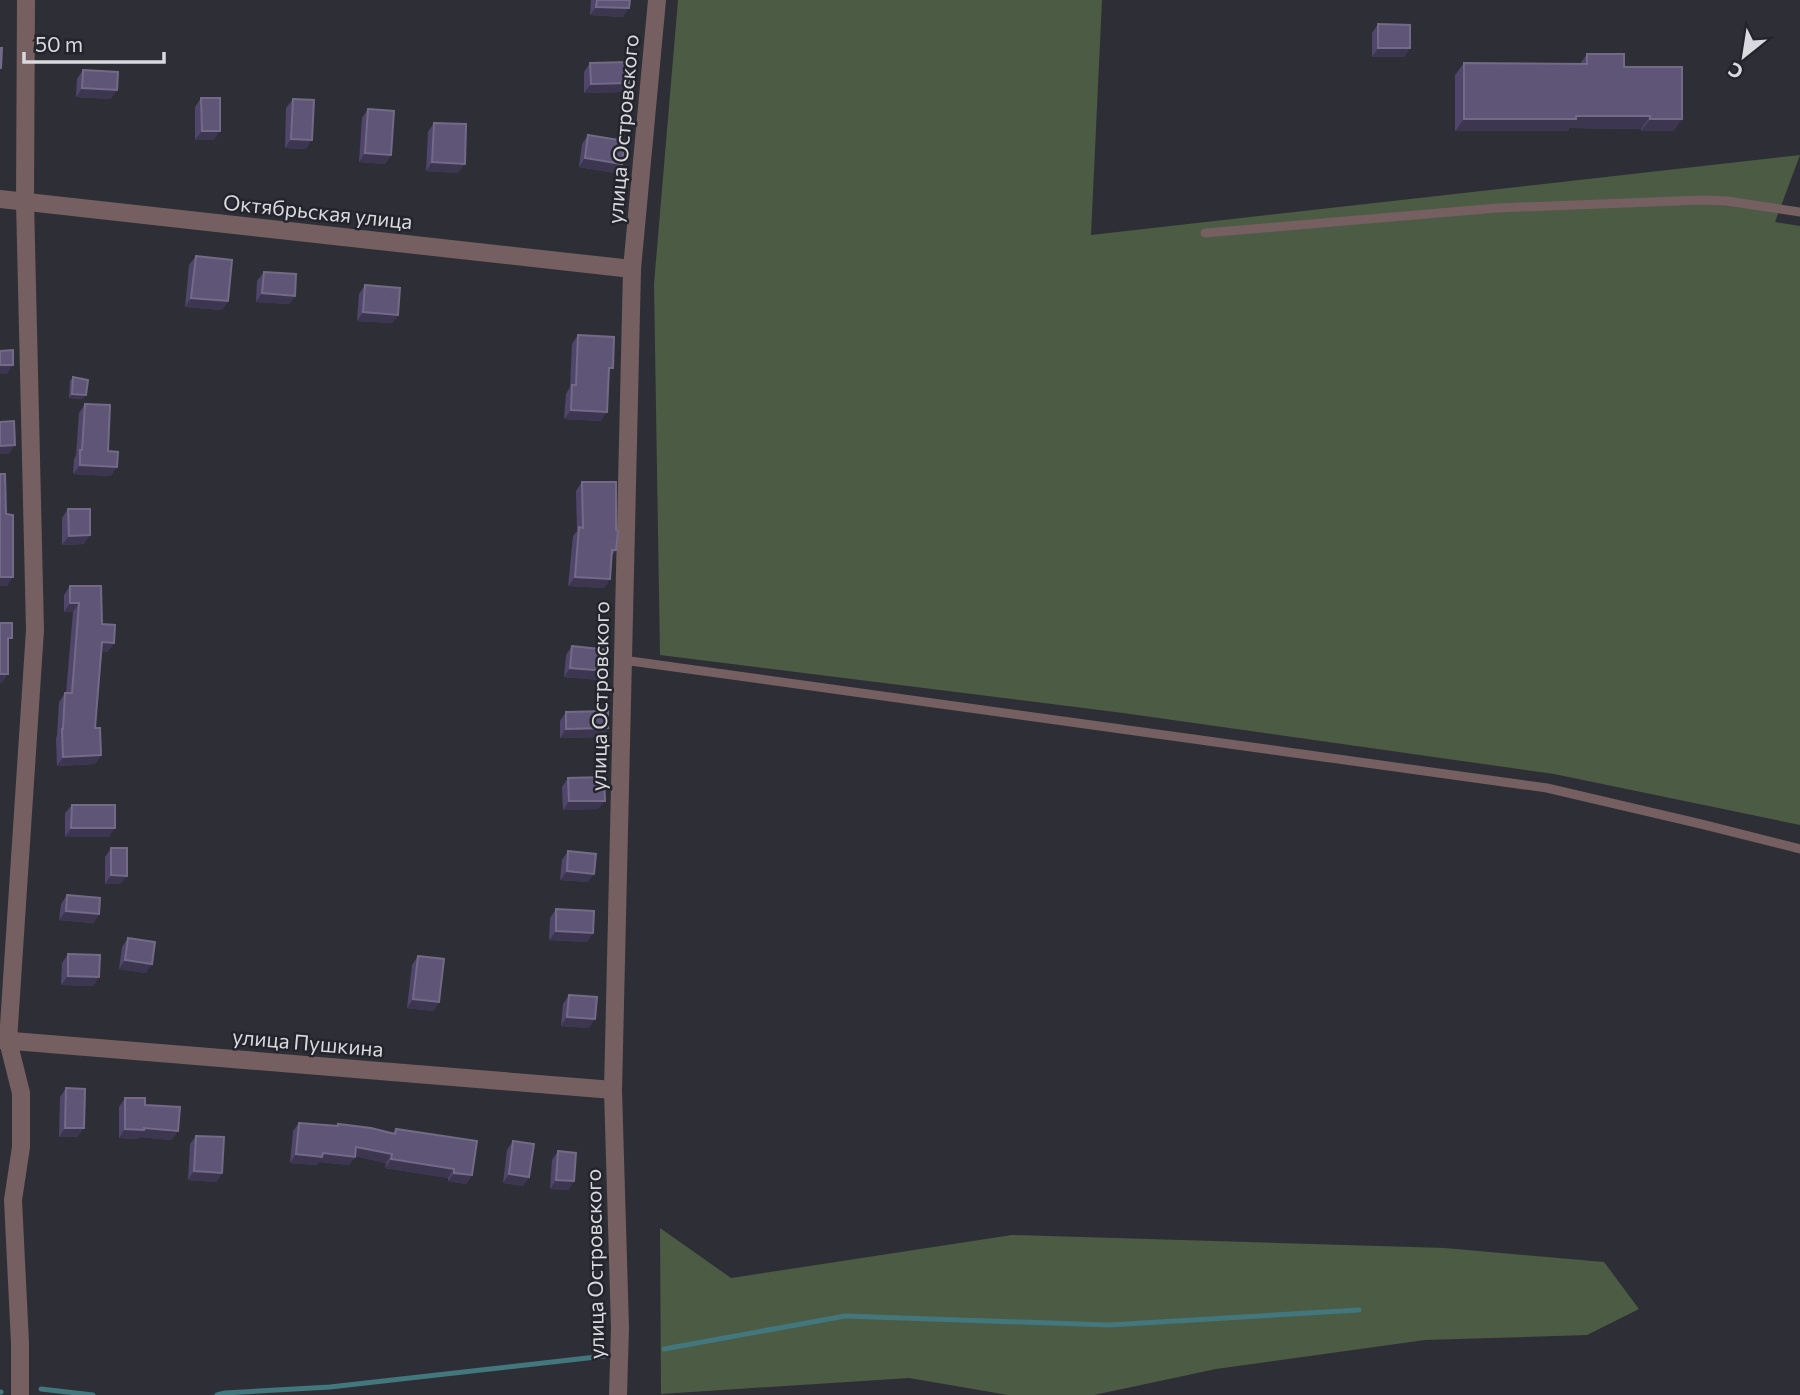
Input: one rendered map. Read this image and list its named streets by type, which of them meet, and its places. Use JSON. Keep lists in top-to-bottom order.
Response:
{
  "streets": {
    "street": ["улица Островского", "Октябрьская улица", "улица Пушкина"]
  },
  "crossings": [
    ["улица Островского", "Октябрьская улица"],
    ["улица Островского", "улица Пушкина"]
  ],
  "scale_bar": "50 m",
  "north": "bottom left"
}
